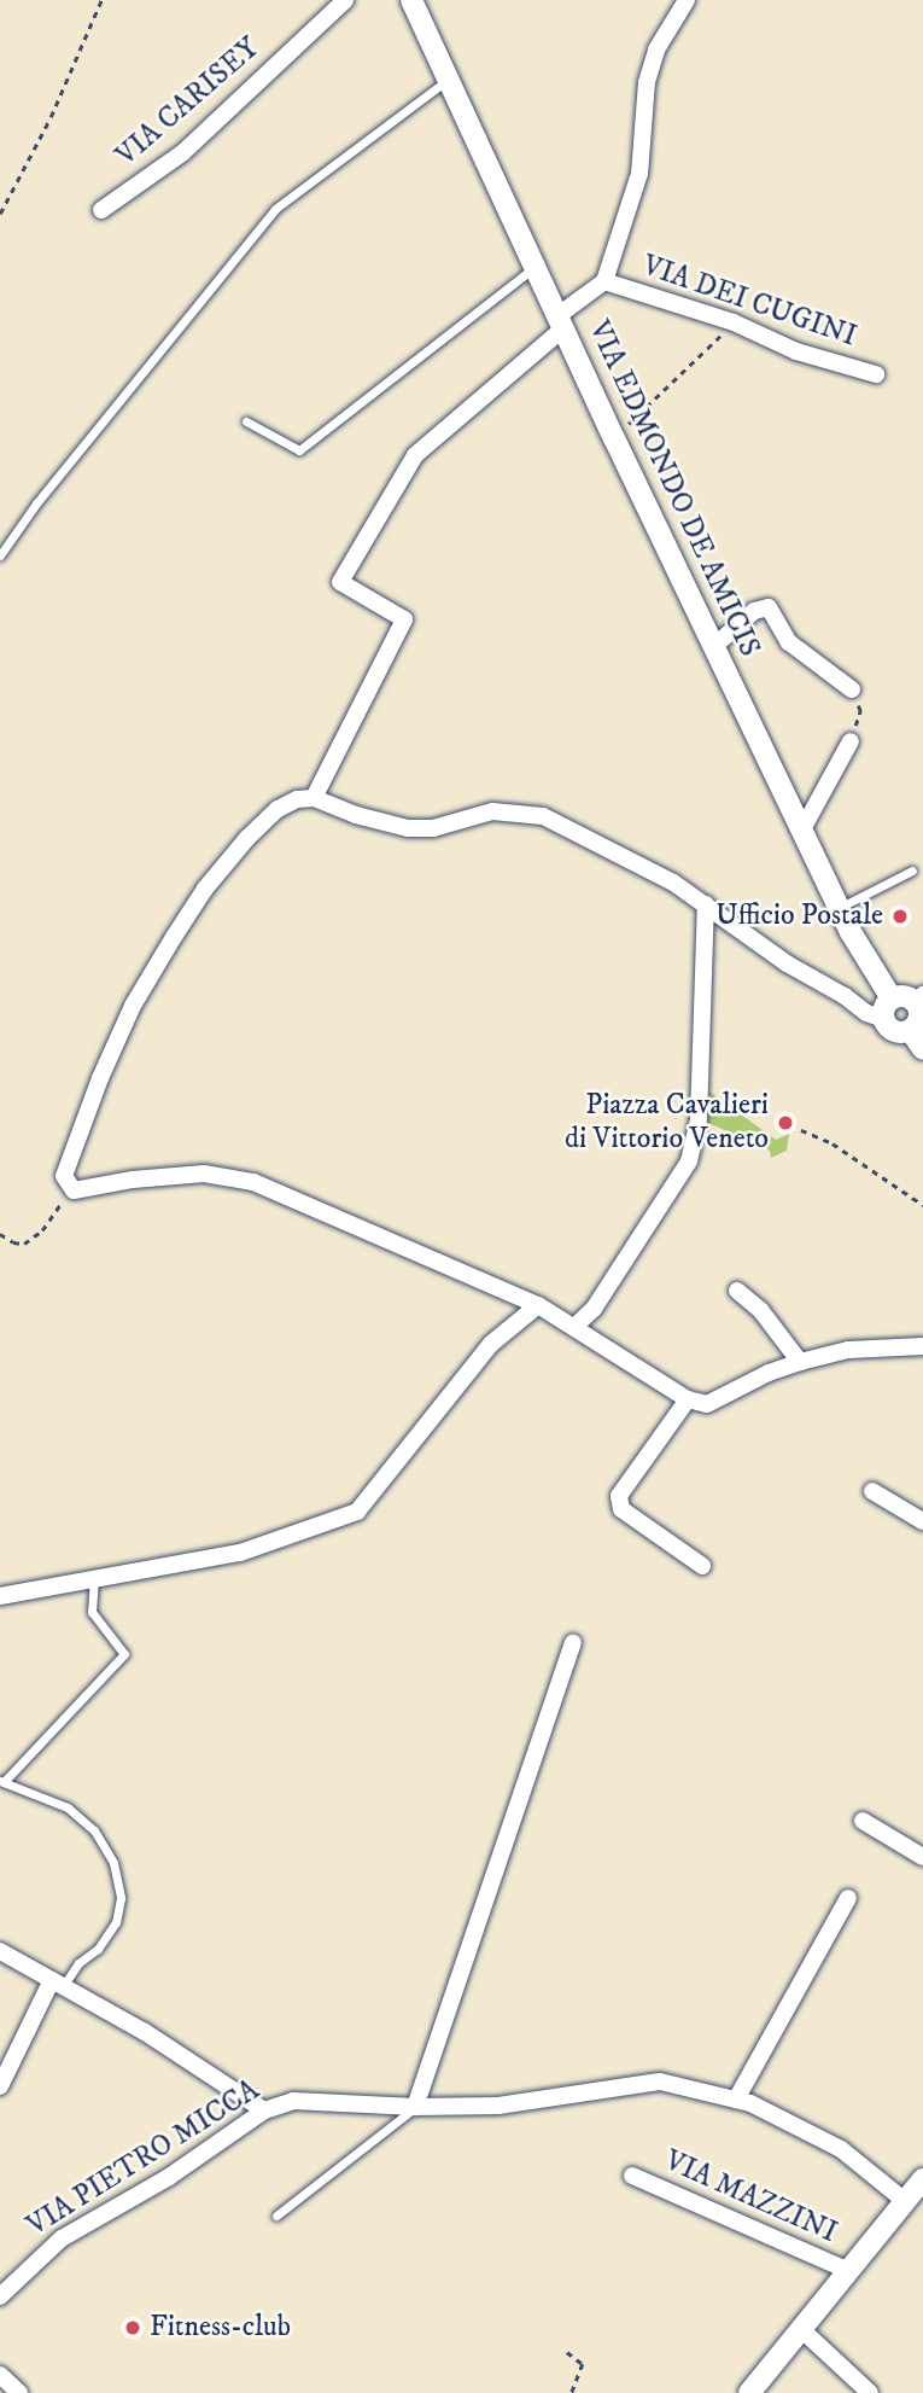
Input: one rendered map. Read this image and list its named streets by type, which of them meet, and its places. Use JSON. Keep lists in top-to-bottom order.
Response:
{
  "streets": {
    "street": [
      "VIA CARISEY",
      "VIA DEI CUGINI",
      "VIA EDMONDO DE AMICIS",
      "VIA PIETRO MICCA",
      "VIA MAZZINI"
    ]
  },
  "places": ["Ufficio Postale", "Piazza Cavalieri di Vittorio Veneto", "Fitness-club"]
}
